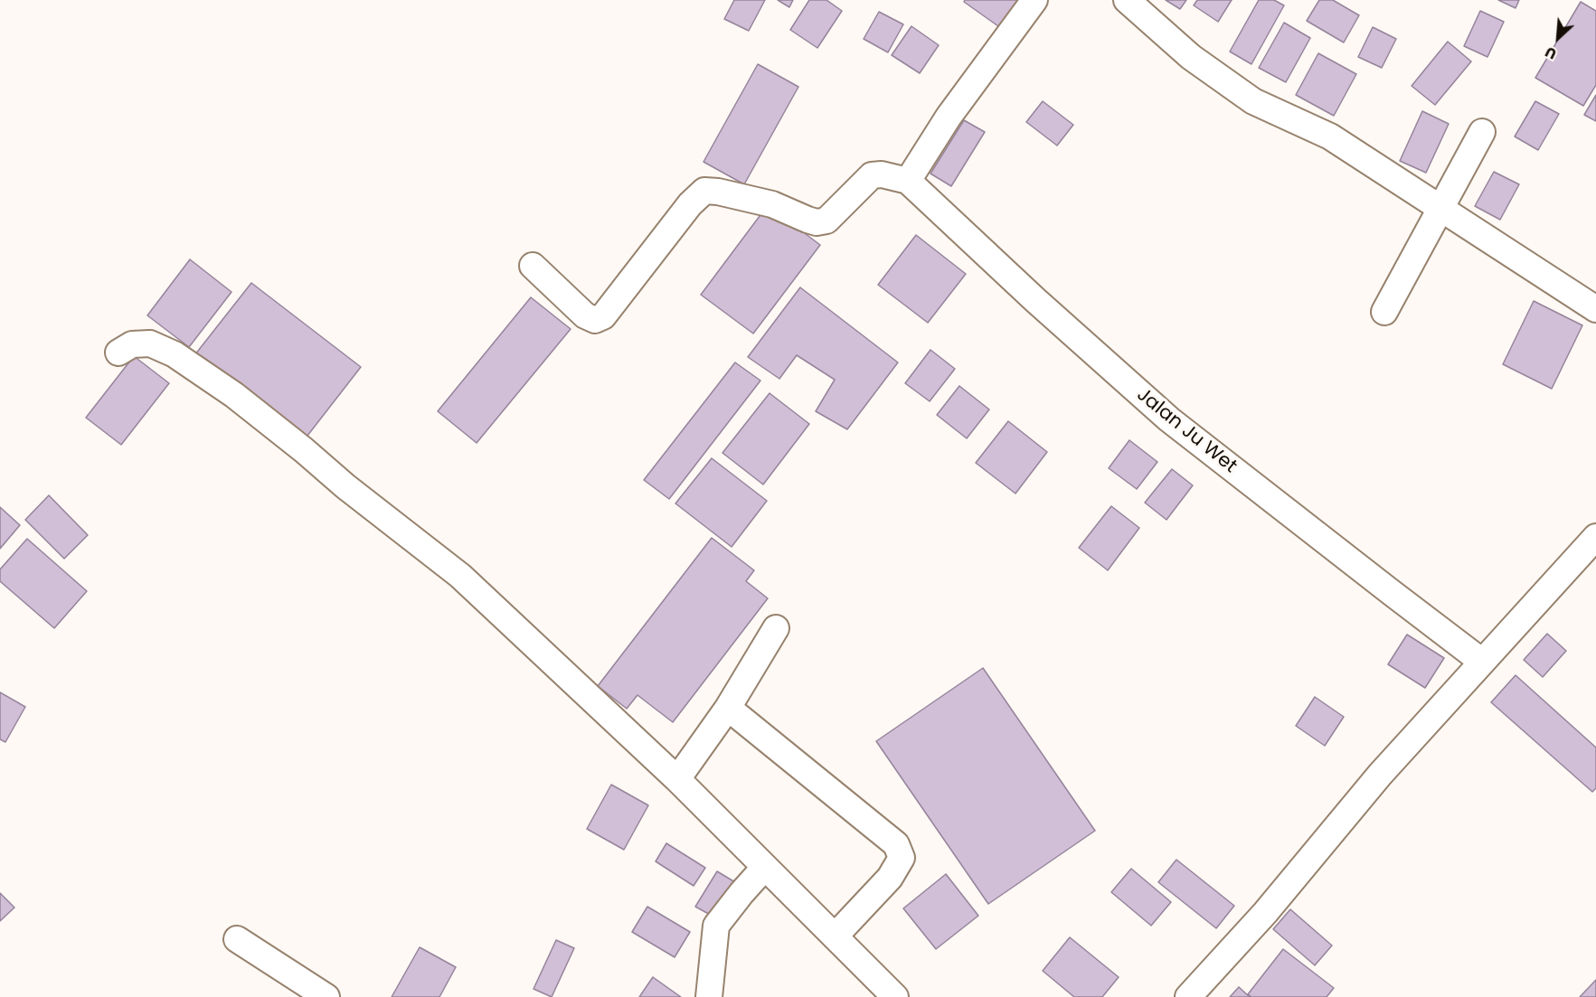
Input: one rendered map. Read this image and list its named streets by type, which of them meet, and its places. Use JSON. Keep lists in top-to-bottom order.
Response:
{
  "streets": {
    "street": ["Jalan Ju Wet"]
  },
  "north": "bottom left"
}
